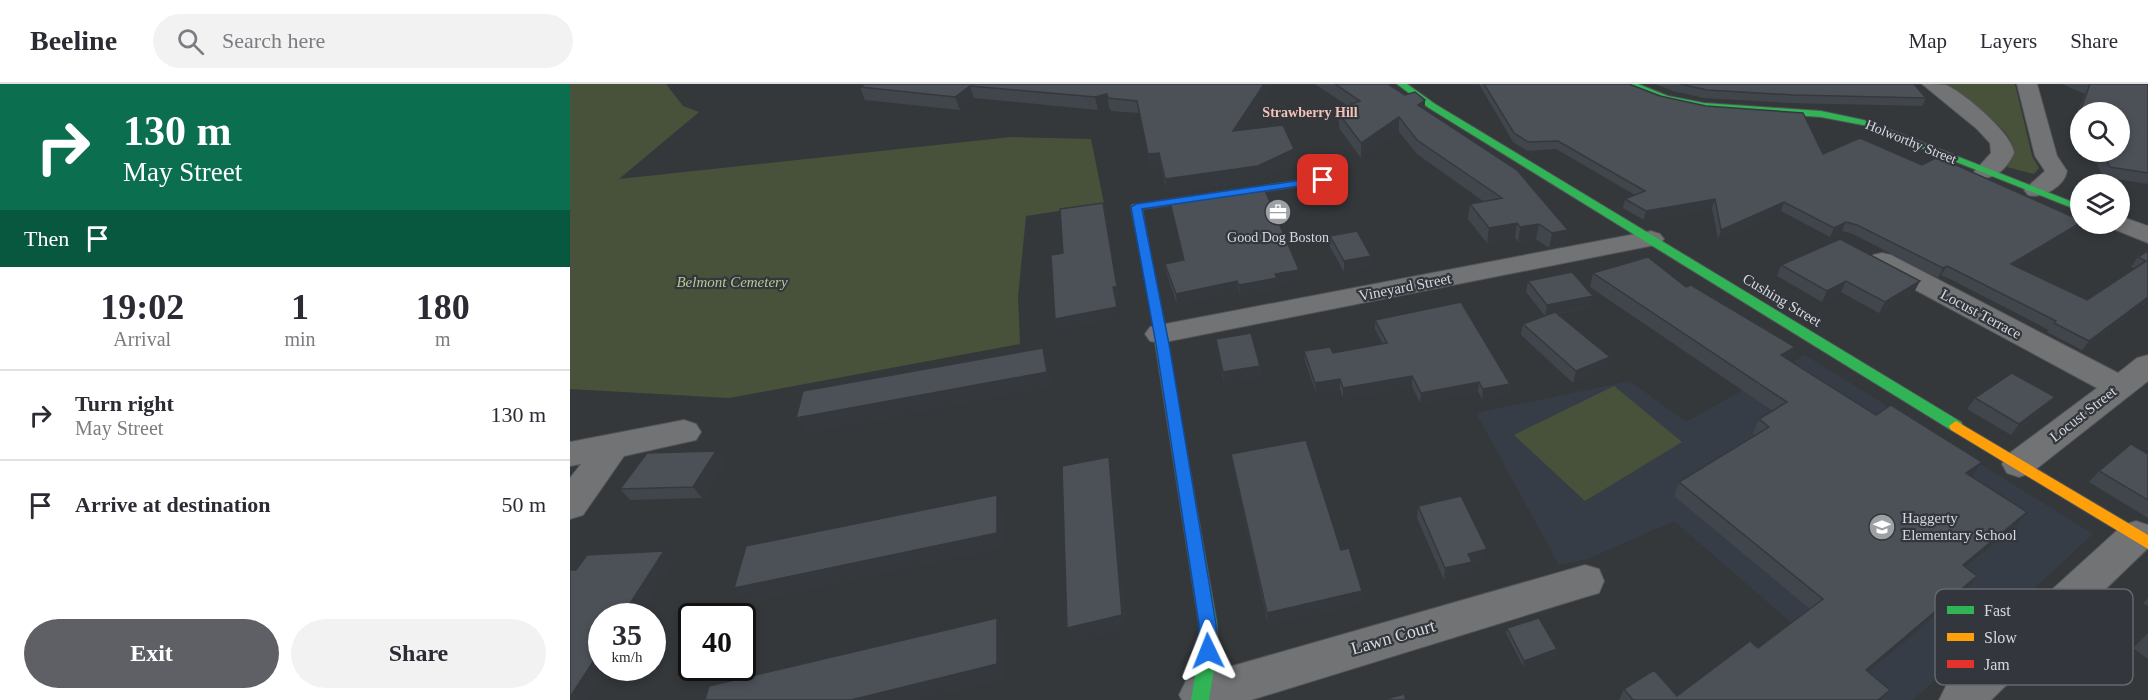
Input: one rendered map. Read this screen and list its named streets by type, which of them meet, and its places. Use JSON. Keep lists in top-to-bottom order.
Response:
{
  "streets": {
    "street": [
      "Holworthy Street",
      "Vineyard Street",
      "Cushing Street",
      "Locust Terrace",
      "Locust Street",
      "Lawn Court"
    ]
  },
  "crossings": [
    ["Vineyard Street", "Cushing Street"],
    ["Cushing Street", "Locust Street"],
    ["Locust Terrace", "Locust Street"]
  ],
  "districts": ["Strawberry Hill"],
  "parks": ["Belmont Cemetery"],
  "places": {
    "office": ["Good Dog Boston"],
    "school or university": ["Haggerty Elementary School"]
  },
  "legend": ["Fast", "Slow", "Jam"],
  "page": {
    "header": "Beeline",
    "search": "Search here",
    "nav": ["Map", "Layers", "Share"],
    "turn": ["130 m", "May Street"],
    "then": "Then",
    "eta": [
      "19:02",
      "Arrival",
      "1",
      "min",
      "180",
      "m"
    ],
    "list": [
      {
        "name": "Turn right",
        "note": "May Street",
        "value": "130 m"
      },
      {
        "name": "Arrive at destination",
        "value": "50 m"
      }
    ],
    "speed": "35 km/h",
    "limit": "40",
    "buttons": ["Exit", "Share"]
  }
}
